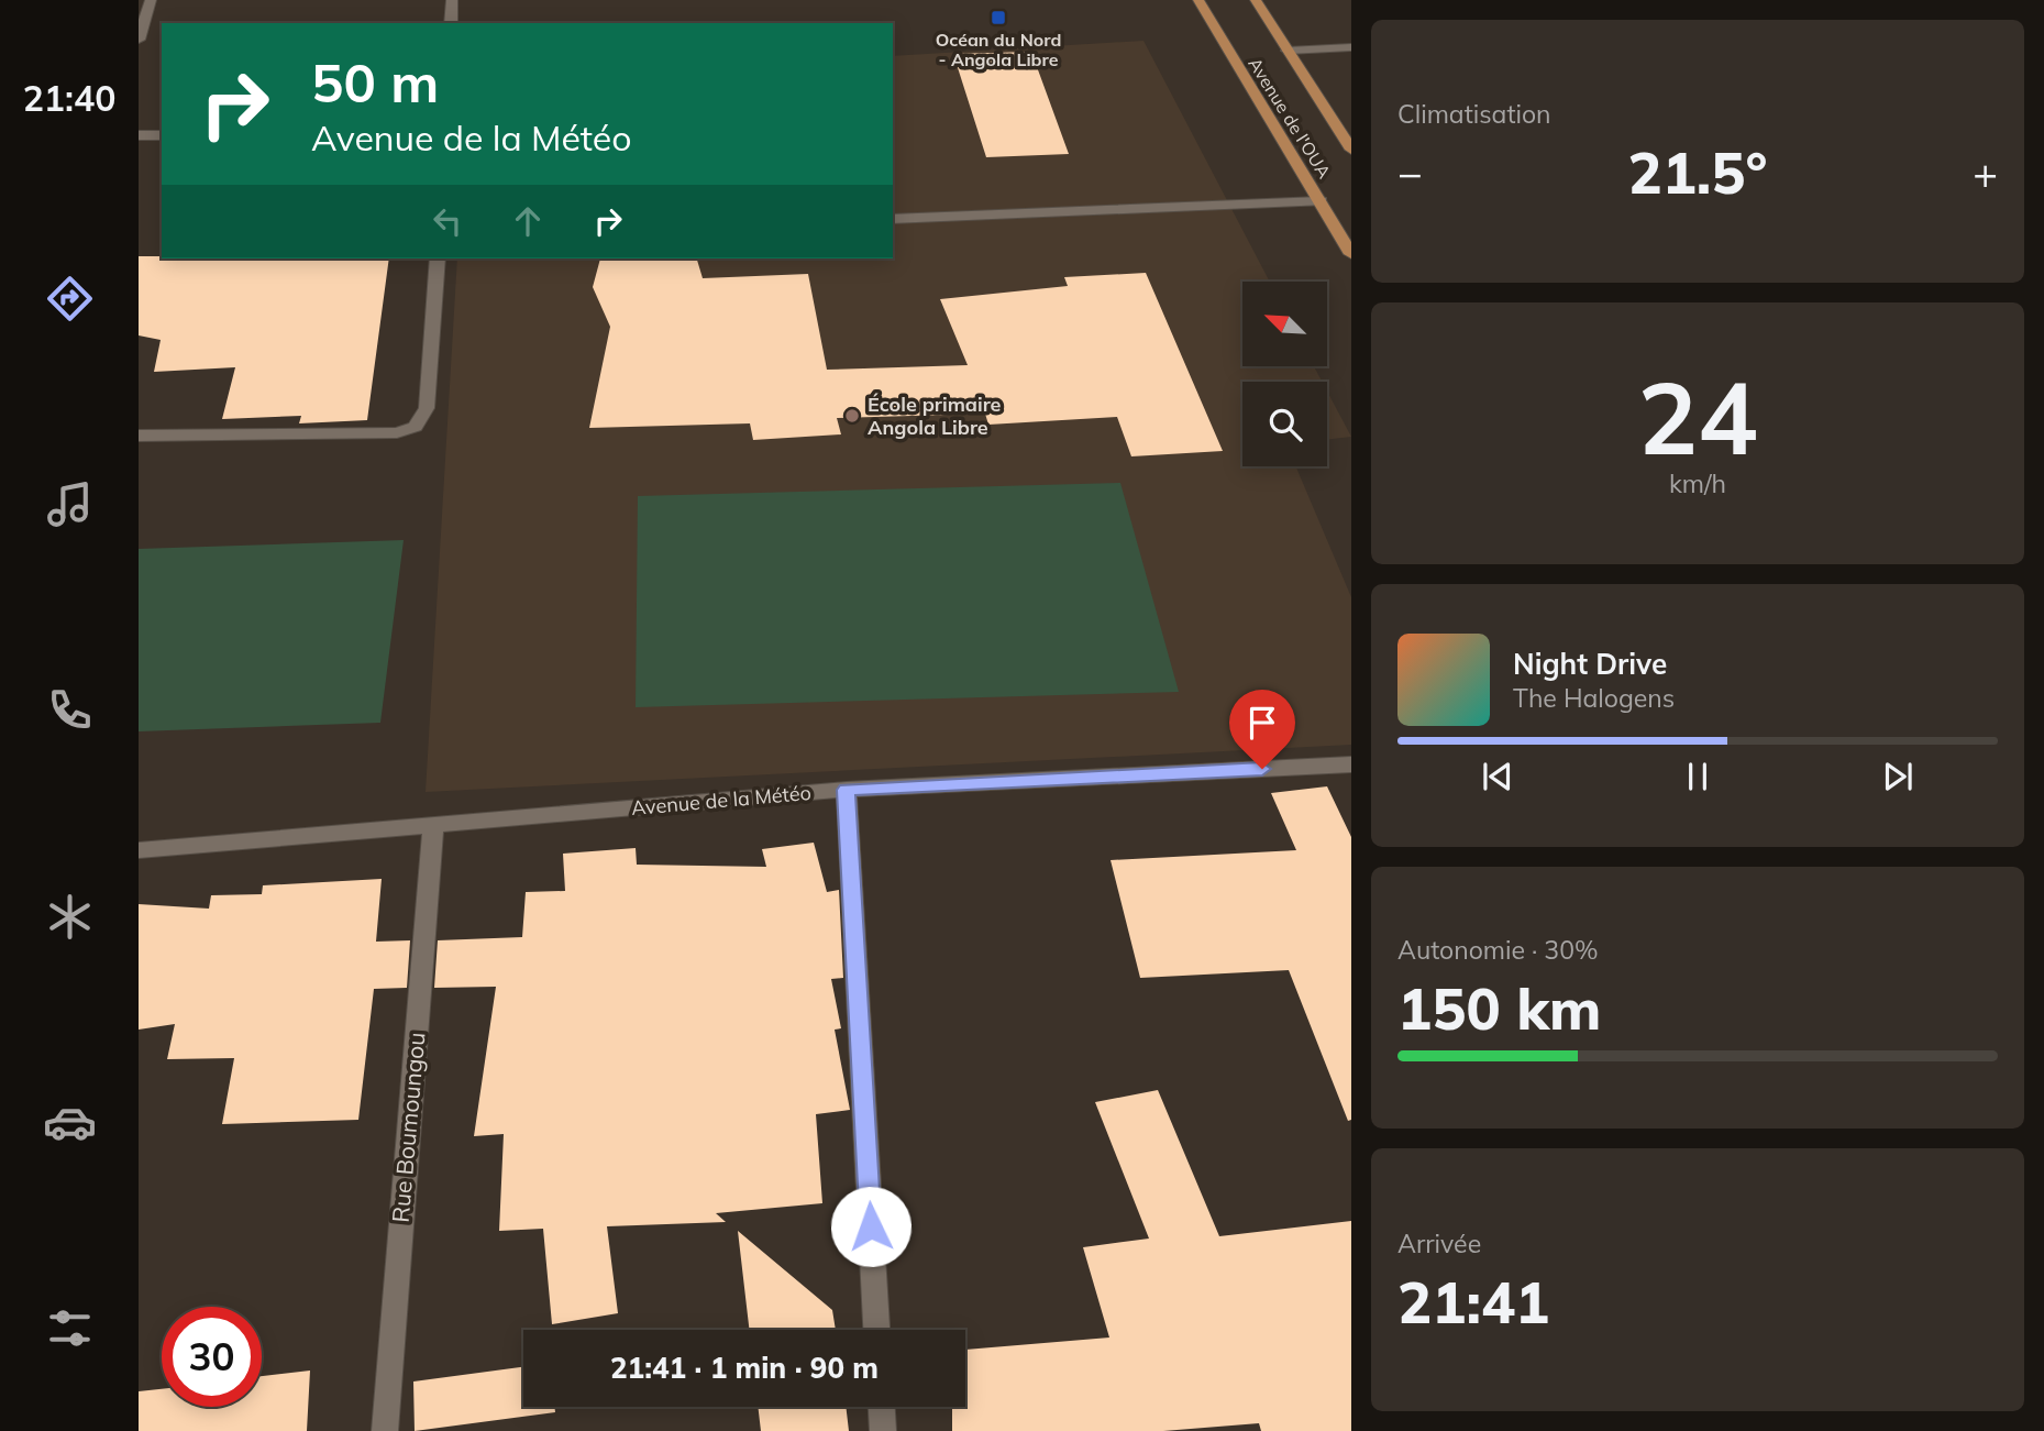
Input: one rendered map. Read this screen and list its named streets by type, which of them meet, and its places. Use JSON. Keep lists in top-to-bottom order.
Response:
{
  "streets": {
    "main road": ["Avenue de l'OUA"],
    "street": ["Avenue de la Météo", "Rue Boumoungou"]
  },
  "crossings": [
    ["Avenue de la Météo", "Rue Boumoungou"]
  ],
  "places": {
    "transit": ["Océan du Nord - Angola Libre"],
    "other": ["École primaire Angola Libre"]
  },
  "north": "top left",
  "page": {
    "tabs": "21:40",
    "tile": [
      "Climatisation",
      ["24", "km/h"],
      ["Autonomie · 30%", "150 km"],
      ["Arrivée", "21:41"]
    ],
    "turn": ["50 m", "Avenue de la Météo"],
    "heat": ["−", "21.5°", "+"],
    "song": ["Night Drive", "The Halogens"],
    "limit": "30",
    "trip": "21:41 · 1 min · 90 m"
  }
}
